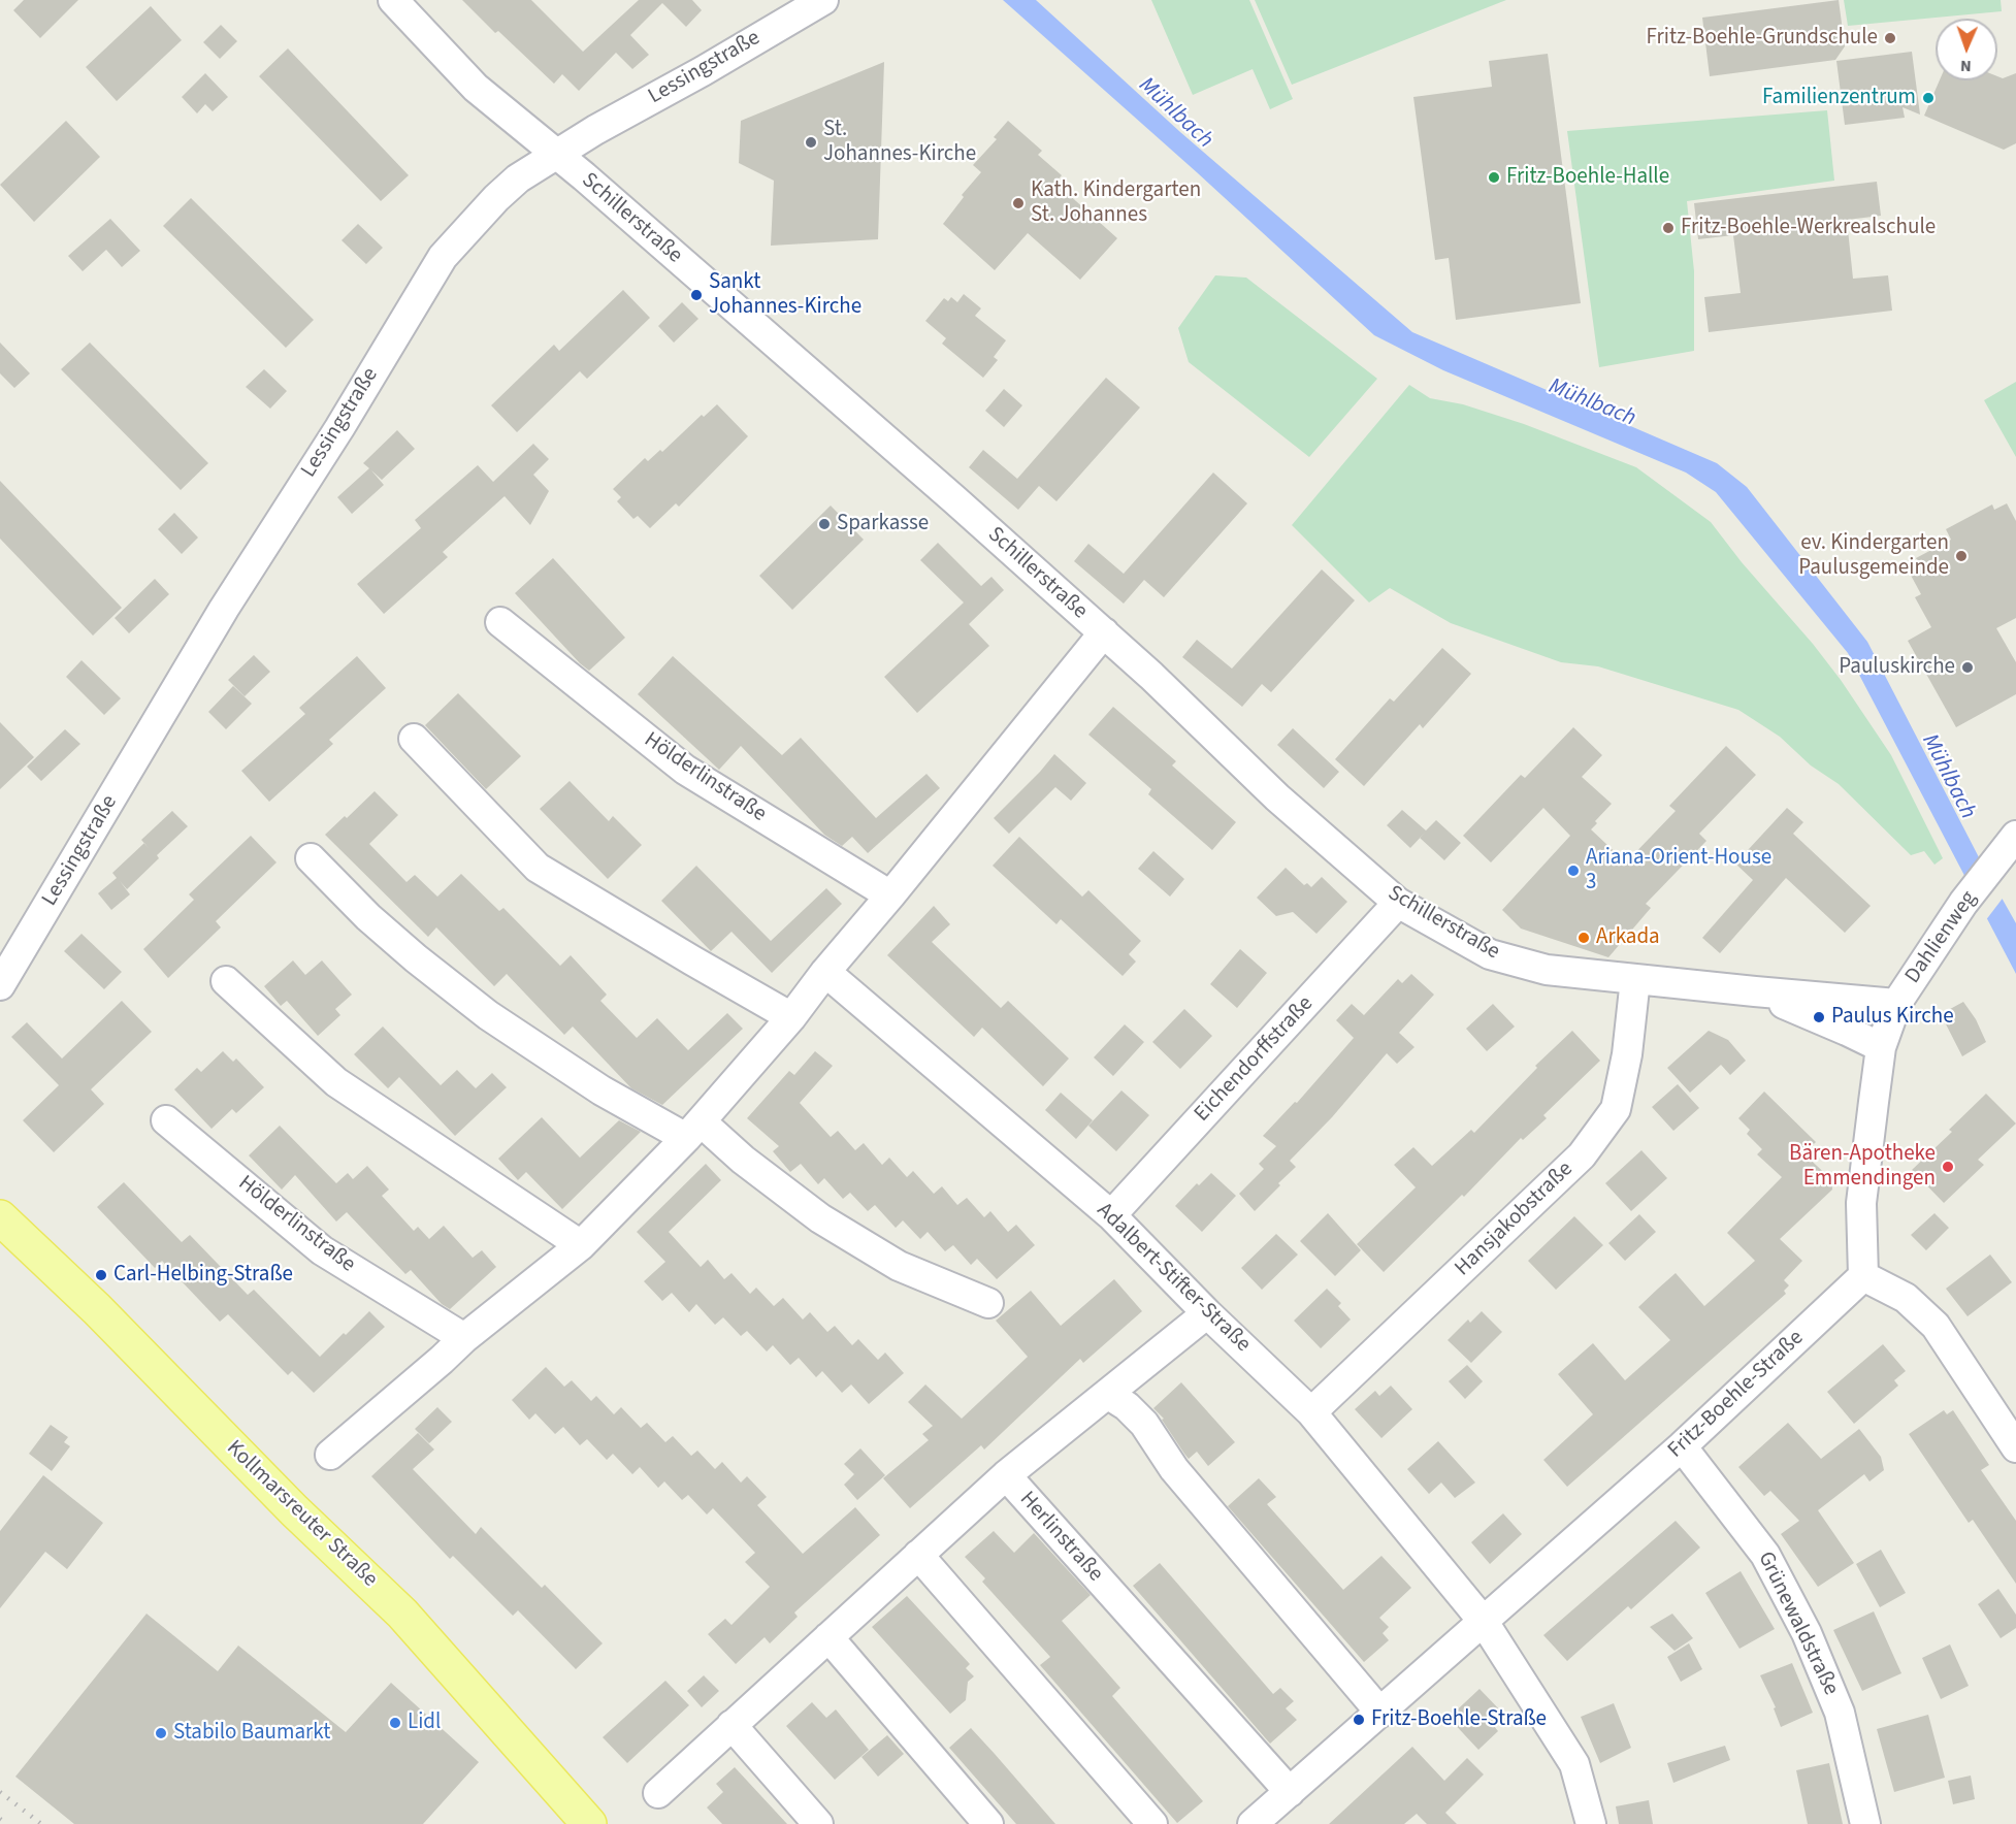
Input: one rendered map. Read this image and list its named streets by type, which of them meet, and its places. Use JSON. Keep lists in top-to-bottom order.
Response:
{
  "streets": {
    "main road": ["Kollmarsreuter Straße"],
    "street": [
      "Lessingstraße",
      "Schillerstraße",
      "Hölderlinstraße",
      "Dahlienweg",
      "Eichendorffstraße",
      "Hansjakobstraße",
      "Adalbert-Stifter-Straße",
      "Fritz-Boehle-Straße",
      "Herlinstraße",
      "Grünewaldstraße"
    ]
  },
  "crossings": [
    ["Lessingstraße", "Schillerstraße"],
    ["Schillerstraße", "Dahlienweg"],
    ["Schillerstraße", "Eichendorffstraße"],
    ["Schillerstraße", "Hansjakobstraße"],
    ["Eichendorffstraße", "Adalbert-Stifter-Straße"],
    ["Hansjakobstraße", "Adalbert-Stifter-Straße"],
    ["Adalbert-Stifter-Straße", "Fritz-Boehle-Straße"],
    ["Adalbert-Stifter-Straße", "Herlinstraße"],
    ["Fritz-Boehle-Straße", "Herlinstraße"],
    ["Fritz-Boehle-Straße", "Grünewaldstraße"]
  ],
  "water": ["Mühlbach"],
  "places": [
    "Fritz-Boehle-Grundschule",
    "Familienzentrum",
    "St. Johannes-Kirche",
    "Fritz-Boehle-Halle",
    "Kath. Kindergarten St. Johannes",
    "Fritz-Boehle-Werkrealschule",
    "Sankt Johannes-Kirche",
    "Sparkasse",
    "ev. Kindergarten Paulusgemeinde",
    "Pauluskirche",
    "Ariana-Orient-House 3",
    "Arkada",
    "Paulus Kirche",
    "Bären-Apotheke Emmendingen",
    "Carl-Helbing-Straße",
    "Fritz-Boehle-Straße",
    "Lidl",
    "Stabilo Baumarkt"
  ],
  "north": "bottom"
}
